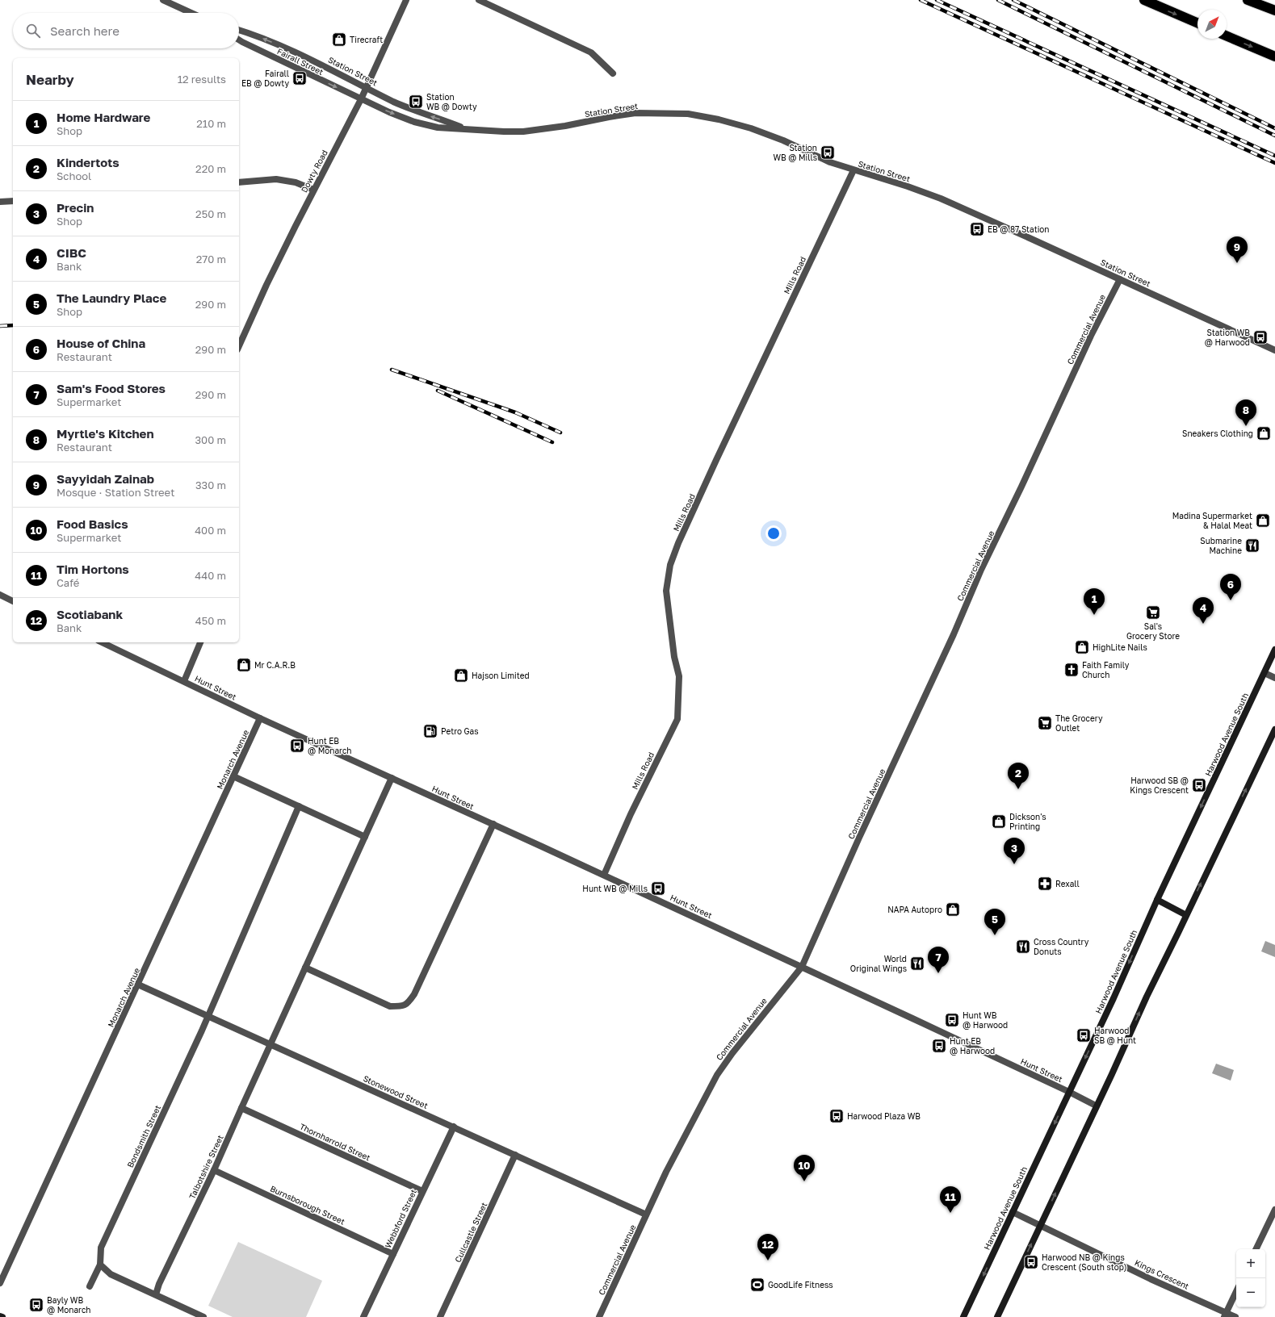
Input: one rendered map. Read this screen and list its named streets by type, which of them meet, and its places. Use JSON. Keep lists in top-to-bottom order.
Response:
{
  "streets": {
    "main road": ["Harwood Avenue South"],
    "street": [
      "Fairall Street",
      "Station Street",
      "Dowty Road",
      "Mills Road",
      "Commercial Avenue",
      "Hunt Street",
      "Monarch Avenue",
      "Stonewood Street",
      "Bondsmith Street",
      "Thornharrold Street",
      "Talbotshire Street",
      "Burnsborough Street",
      "Webbford Street",
      "Cullcastle Street",
      "Kings Crescent"
    ]
  },
  "crossings": [
    ["Fairall Street", "Station Street"],
    ["Fairall Street", "Dowty Road"],
    ["Station Street", "Dowty Road"],
    ["Station Street", "Mills Road"],
    ["Station Street", "Commercial Avenue"],
    ["Mills Road", "Hunt Street"],
    ["Commercial Avenue", "Hunt Street"],
    ["Commercial Avenue", "Stonewood Street"],
    ["Hunt Street", "Harwood Avenue South"],
    ["Hunt Street", "Monarch Avenue"],
    ["Hunt Street", "Talbotshire Street"],
    ["Harwood Avenue South", "Kings Crescent"],
    ["Monarch Avenue", "Stonewood Street"],
    ["Stonewood Street", "Bondsmith Street"],
    ["Stonewood Street", "Talbotshire Street"],
    ["Stonewood Street", "Webbford Street"],
    ["Stonewood Street", "Cullcastle Street"],
    ["Thornharrold Street", "Talbotshire Street"],
    ["Thornharrold Street", "Webbford Street"],
    ["Talbotshire Street", "Burnsborough Street"],
    ["Burnsborough Street", "Webbford Street"]
  ],
  "one_way": ["Fairall Street"],
  "places": {
    "shop": [
      "Tirecraft",
      "Sneakers Clothing",
      "Madina Supermarket & Halal Meat",
      "HighLite Nails",
      "Mr C.A.R.B",
      "Hajson Limited",
      "Dickson's Printing",
      "NAPA Autopro"
    ],
    "bus stop": [
      "Fairall EB @ Dowty",
      "Station WB @ Dowty",
      "Station WB @ Mills",
      "EB @ 87 Station",
      "Station WB @ Harwood",
      "Hunt EB @ Monarch",
      "Harwood SB @ Kings Crescent",
      "Hunt WB @ Mills",
      "Hunt WB @ Harwood",
      "Harwood SB @ Hunt",
      "Hunt EB @ Harwood",
      "Harwood Plaza WB",
      "Harwood NB @ Kings Crescent (South stop)",
      "Bayly WB @ Monarch"
    ],
    "restaurant": ["Submarine Machine", "Cross Country Donuts", "World Original Wings"],
    "supermarket": ["Sal's Grocery Store", "The Grocery Outlet"],
    "church": ["Faith Family Church"],
    "fuel station": ["Petro Gas"],
    "pharmacy": ["Rexall"],
    "sports": ["GoodLife Fitness"]
  },
  "north": "top right",
  "page": {
    "search": "Search here",
    "heading": ["Nearby", "12 results"],
    "list": [
      {
        "mark": "1",
        "name": "Home Hardware",
        "note": "Shop",
        "value": "210 m"
      },
      {
        "mark": "2",
        "name": "Kindertots",
        "note": "School",
        "value": "220 m"
      },
      {
        "mark": "3",
        "name": "Precin",
        "note": "Shop",
        "value": "250 m"
      },
      {
        "mark": "4",
        "name": "CIBC",
        "note": "Bank",
        "value": "270 m"
      },
      {
        "mark": "5",
        "name": "The Laundry Place",
        "note": "Shop",
        "value": "290 m"
      },
      {
        "mark": "6",
        "name": "House of China",
        "note": "Restaurant",
        "value": "290 m"
      },
      {
        "mark": "7",
        "name": "Sam's Food Stores",
        "note": "Supermarket",
        "value": "290 m"
      },
      {
        "mark": "8",
        "name": "Myrtle's Kitchen",
        "note": "Restaurant",
        "value": "300 m"
      },
      {
        "mark": "9",
        "name": "Sayyidah Zainab",
        "note": "Mosque · Station Street",
        "value": "330 m"
      },
      {
        "mark": "10",
        "name": "Food Basics",
        "note": "Supermarket",
        "value": "400 m"
      },
      {
        "mark": "11",
        "name": "Tim Hortons",
        "note": "Café",
        "value": "440 m"
      },
      {
        "mark": "12",
        "name": "Scotiabank",
        "note": "Bank",
        "value": "450 m"
      }
    ],
    "pins": [
      "9",
      "8",
      "6",
      "1",
      "4",
      "2",
      "3",
      "5",
      "7",
      "10",
      "11",
      "12"
    ],
    "map_buttons": ["+", "−"]
  }
}
